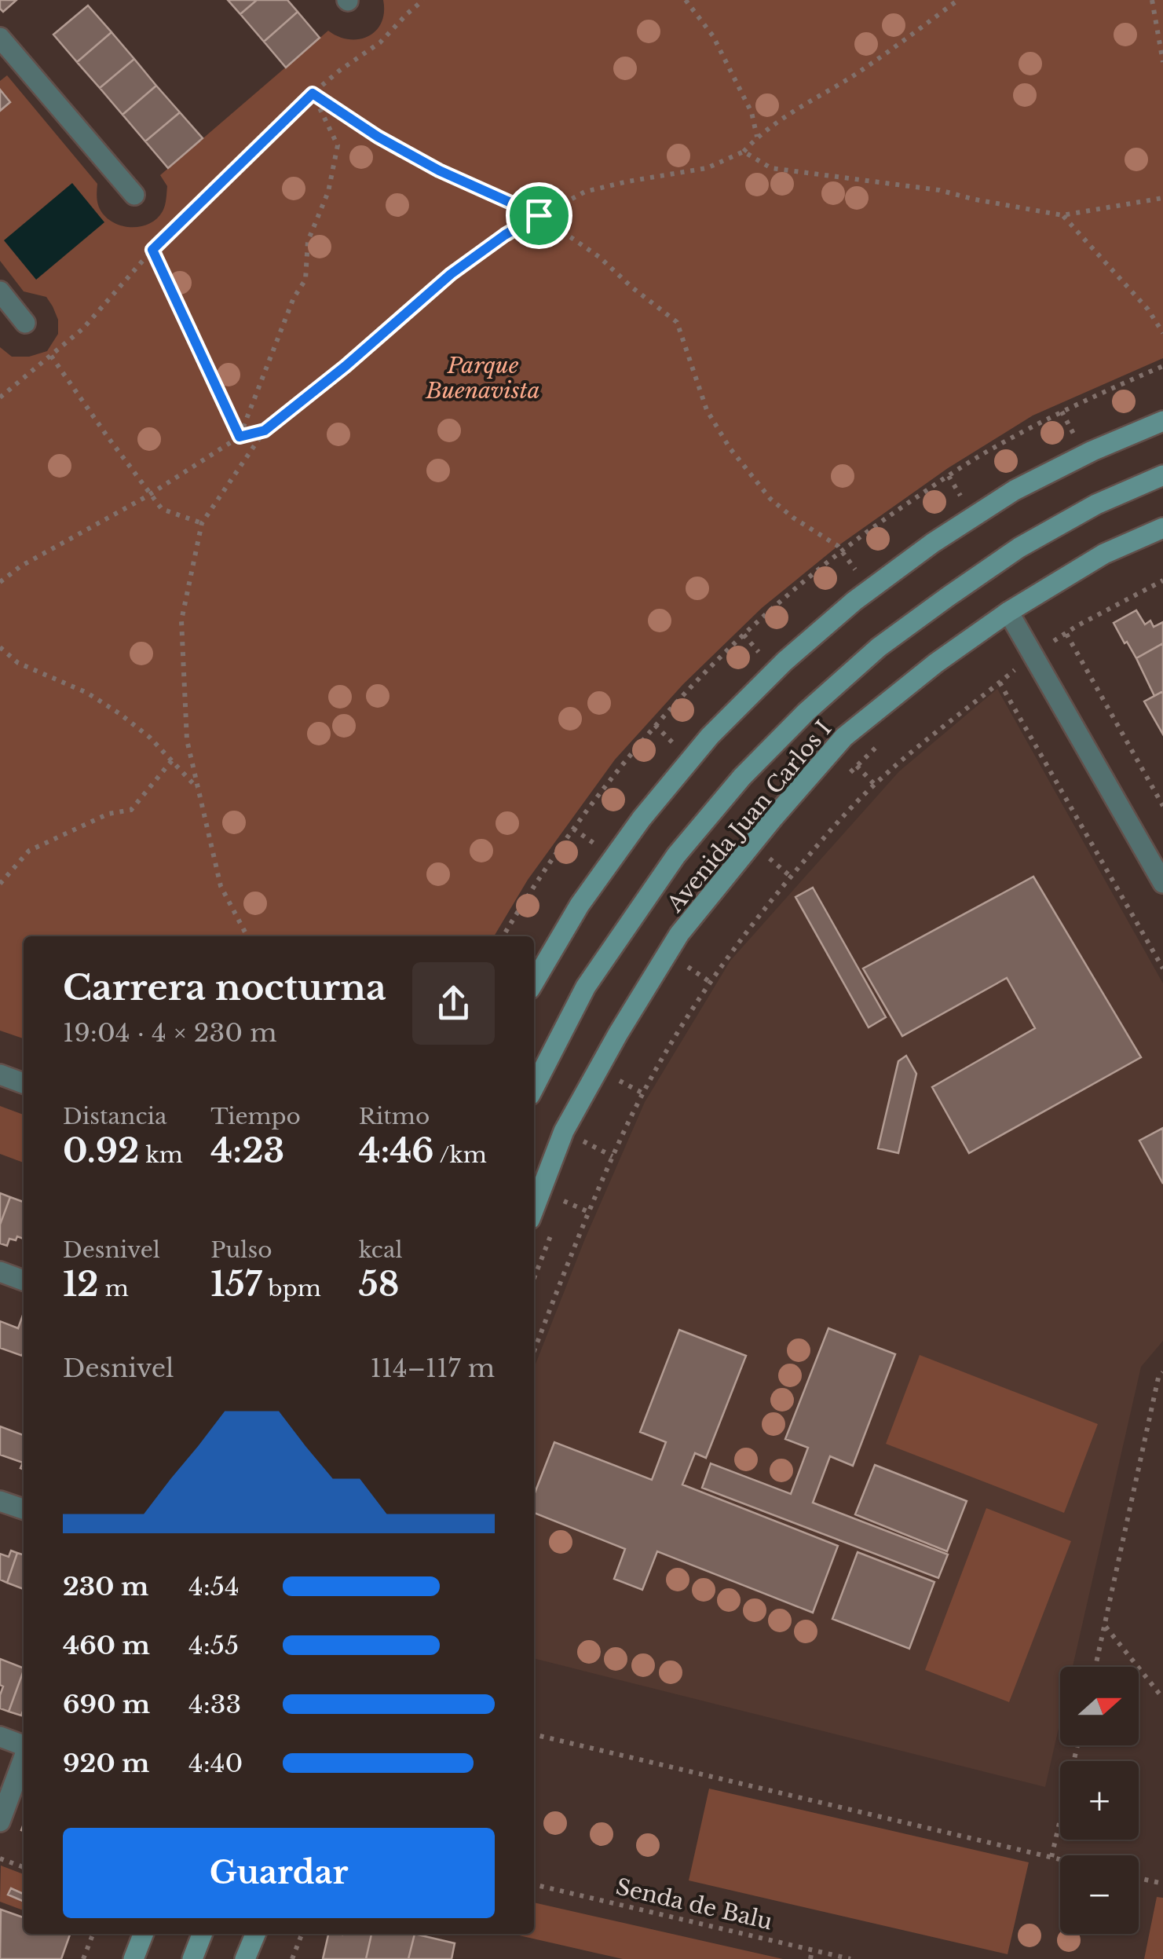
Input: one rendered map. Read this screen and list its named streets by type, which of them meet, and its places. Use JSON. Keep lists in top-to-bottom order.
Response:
{
  "streets": {
    "main road": ["Avenida Juan Carlos I"],
    "path": ["Senda de Balu"]
  },
  "parks": ["Parque Buenavista"],
  "north": "right",
  "page": {
    "heading": ["Carrera nocturna", "19:04 · 4 × 230 m"],
    "stats": [
      ["Distancia", "0.92 km"],
      ["Tiempo", "4:23"],
      ["Ritmo", "4:46 /km"],
      ["Desnivel", "12 m"],
      ["Pulso", "157 bpm"],
      ["kcal", "58"]
    ],
    "chart": ["Desnivel", "114–117 m"],
    "list": [
      {
        "name": "230 m",
        "note": "4:54"
      },
      {
        "name": "460 m",
        "note": "4:55"
      },
      {
        "name": "690 m",
        "note": "4:33"
      },
      {
        "name": "920 m",
        "note": "4:40"
      }
    ],
    "map_buttons": ["+", "−"],
    "buttons": "Guardar"
  }
}
